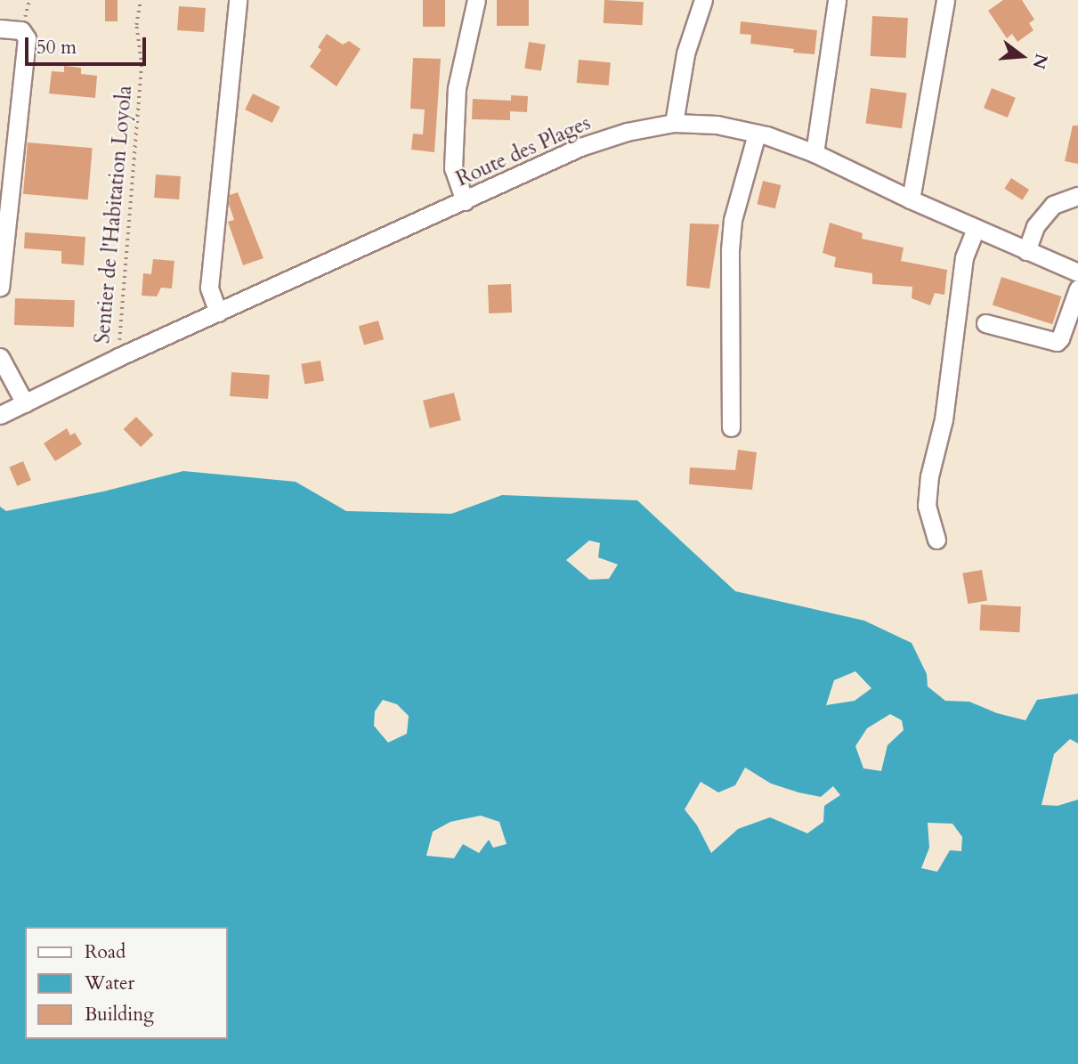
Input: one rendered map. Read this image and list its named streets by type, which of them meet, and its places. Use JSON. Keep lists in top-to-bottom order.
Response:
{
  "streets": {
    "street": ["Route des Plages"],
    "path": ["Sentier de l'Habitation Loyola"]
  },
  "crossings": [
    ["Route des Plages", "Sentier de l'Habitation Loyola"]
  ],
  "legend": ["Road", "Water", "Building"],
  "scale_bar": "50 m",
  "north": "right"
}
